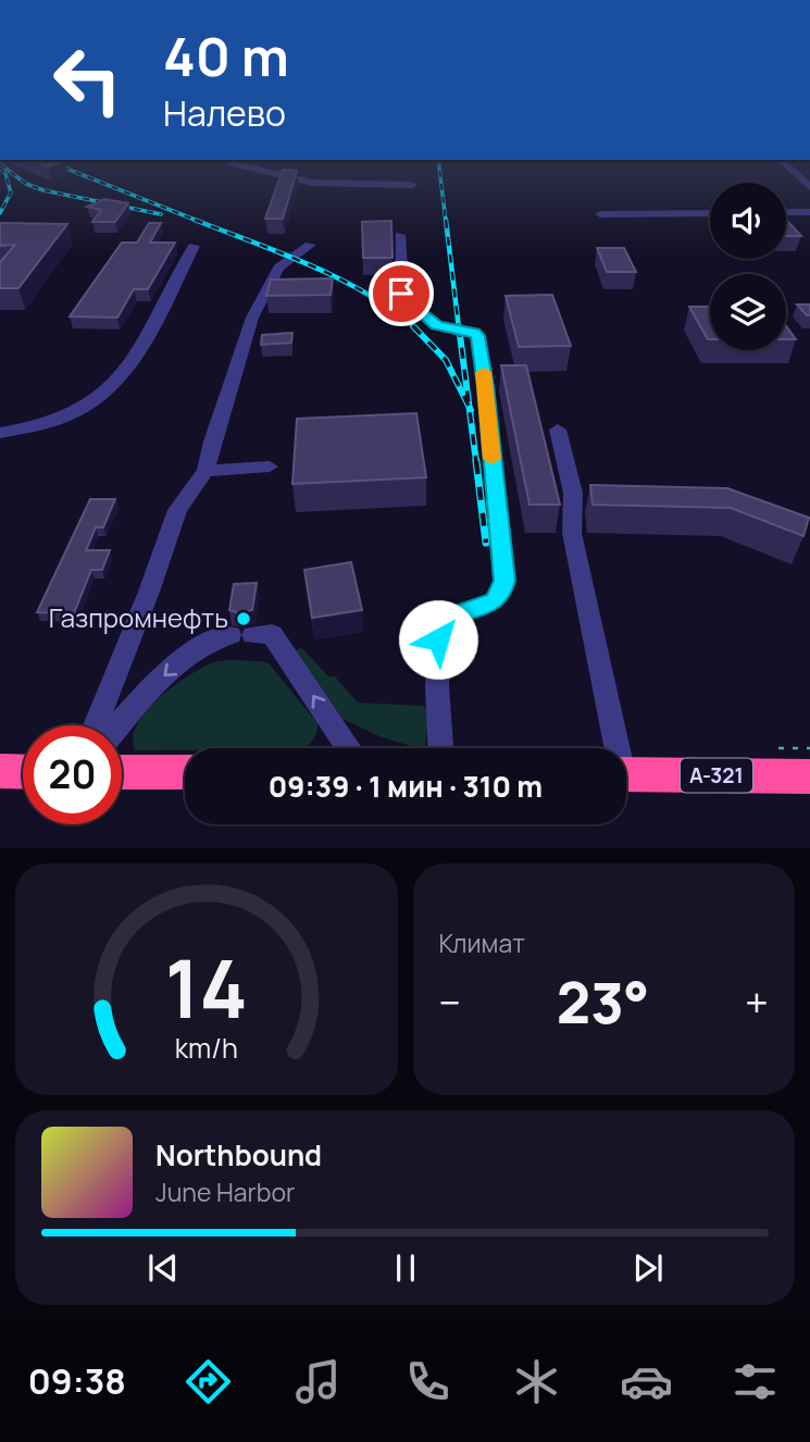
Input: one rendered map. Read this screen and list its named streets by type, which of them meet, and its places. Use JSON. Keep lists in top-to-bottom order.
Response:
{
  "streets": {
    "highway": ["А-321"]
  },
  "places": ["Газпромнефть"],
  "page": {
    "turn": ["40 m", "Налево"],
    "limit": "20",
    "trip": "09:39 · 1 мин · 310 m",
    "tile": "Климат",
    "heat": ["−", "23°", "+"],
    "song": ["Northbound", "June Harbor"],
    "tabs": "09:38",
    "gauge": ["14", "km/h"]
  }
}
